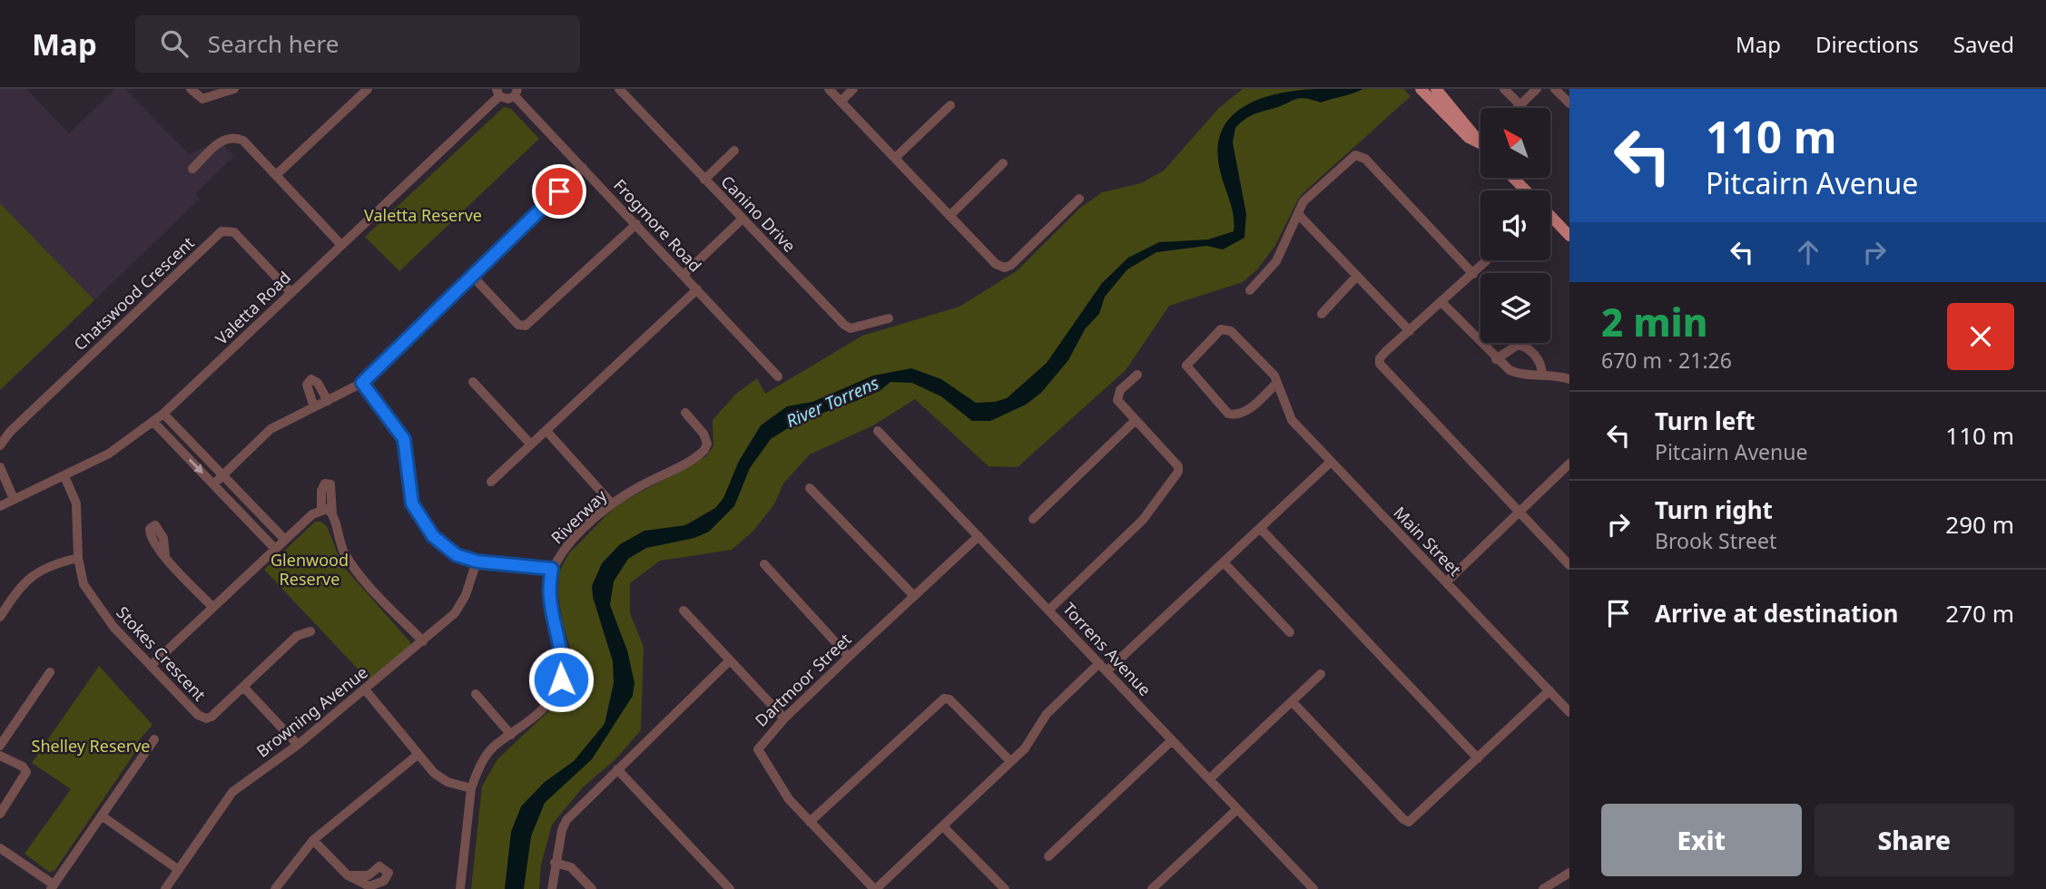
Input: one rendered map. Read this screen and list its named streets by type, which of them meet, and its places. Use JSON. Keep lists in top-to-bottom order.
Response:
{
  "streets": {
    "street": [
      "Canino Drive",
      "Frogmore Road",
      "Chatswood Crescent",
      "Valetta Road",
      "Riverway",
      "Main Street",
      "Torrens Avenue",
      "Stokes Crescent",
      "Dartmoor Street",
      "Browning Avenue"
    ]
  },
  "crossings": [
    ["Chatswood Crescent", "Valetta Road"],
    ["Valetta Road", "Stokes Crescent"],
    ["Torrens Avenue", "Dartmoor Street"]
  ],
  "water": ["River Torrens"],
  "parks": ["Valetta Reserve", "Glenwood Reserve", "Shelley Reserve"],
  "north": "top left",
  "page": {
    "header": "Map",
    "search": "Search here",
    "nav": ["Map", "Directions", "Saved"],
    "turn": ["110 m", "Pitcairn Avenue"],
    "heading": ["2 min", "670 m · 21:26"],
    "list": [
      {
        "name": "Turn left",
        "note": "Pitcairn Avenue",
        "value": "110 m"
      },
      {
        "name": "Turn right",
        "note": "Brook Street",
        "value": "290 m"
      },
      {
        "name": "Arrive at destination",
        "value": "270 m"
      }
    ],
    "buttons": ["Exit", "Share"]
  }
}
